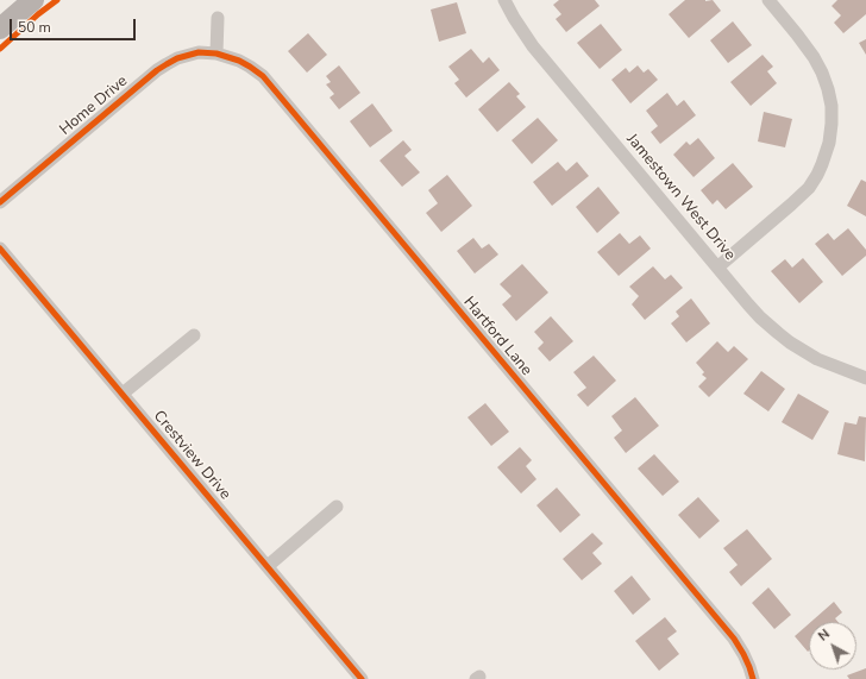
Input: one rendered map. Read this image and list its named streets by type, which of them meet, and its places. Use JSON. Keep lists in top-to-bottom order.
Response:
{
  "streets": {
    "street": [
      "Home Drive",
      "Jamestown West Drive",
      "Hartford Lane",
      "Crestview Drive"
    ]
  },
  "crossings": [
    ["Home Drive", "Hartford Lane"]
  ],
  "scale_bar": "50 m",
  "north": "top left"
}
